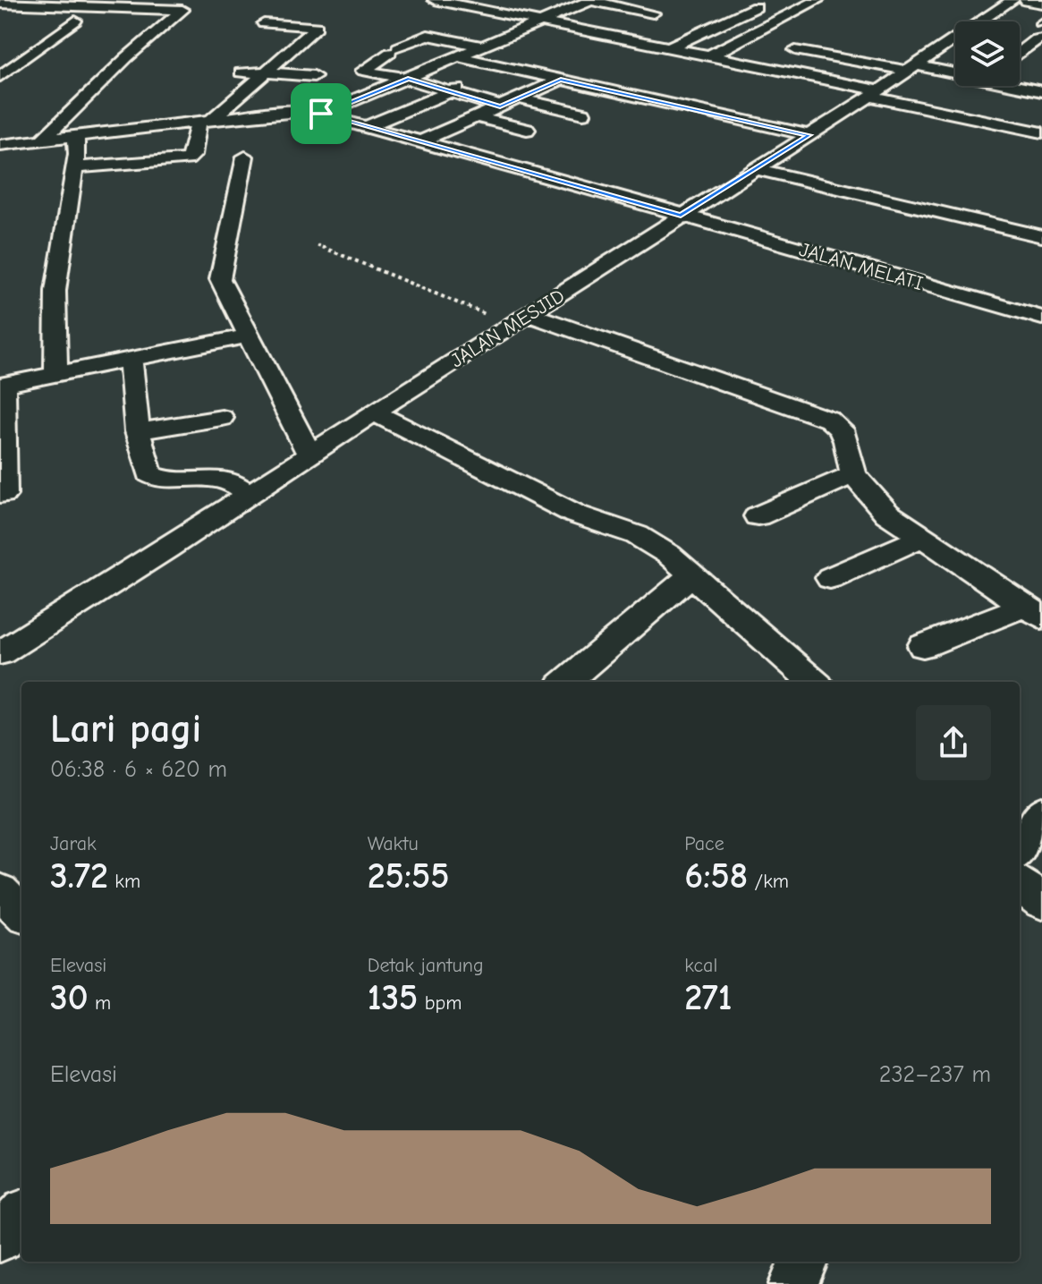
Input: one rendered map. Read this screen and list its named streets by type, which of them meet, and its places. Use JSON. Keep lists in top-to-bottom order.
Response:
{
  "streets": {
    "street": ["JALAN MELATI", "JALAN MESJID"]
  },
  "crossings": [
    ["JALAN MELATI", "JALAN MESJID"]
  ],
  "page": {
    "heading": ["Lari pagi", "06:38 · 6 × 620 m"],
    "stats": [
      ["Jarak", "3.72 km"],
      ["Waktu", "25:55"],
      ["Pace", "6:58 /km"],
      ["Elevasi", "30 m"],
      ["Detak jantung", "135 bpm"],
      ["kcal", "271"]
    ],
    "chart": ["Elevasi", "232–237 m"]
  }
}
